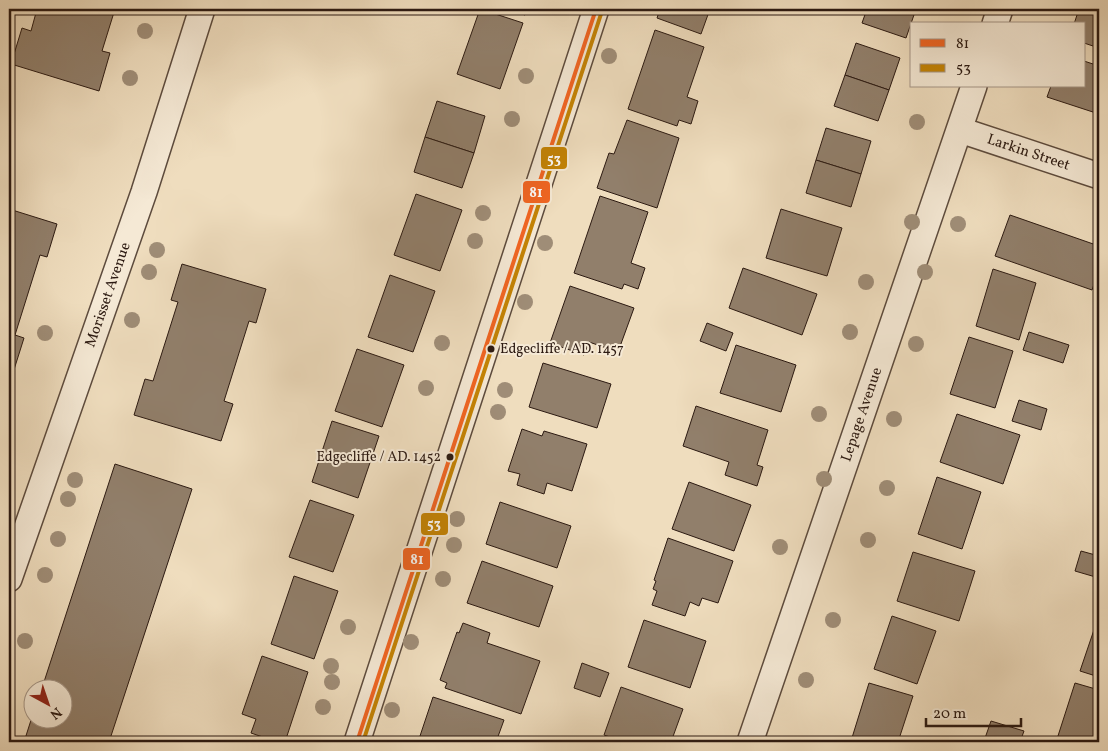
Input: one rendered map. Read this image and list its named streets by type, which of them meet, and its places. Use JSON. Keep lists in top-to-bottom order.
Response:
{
  "streets": {
    "street": ["Larkin Street", "Morisset Avenue", "Lepage Avenue"]
  },
  "crossings": [
    ["Larkin Street", "Lepage Avenue"]
  ],
  "places": ["Edgecliffe / AD. 1457", "Edgecliffe / AD. 1452"],
  "lines": ["transit line 81", "transit line 53"],
  "legend": ["81", "53"],
  "scale_bar": "20 m",
  "north": "bottom right"
}
